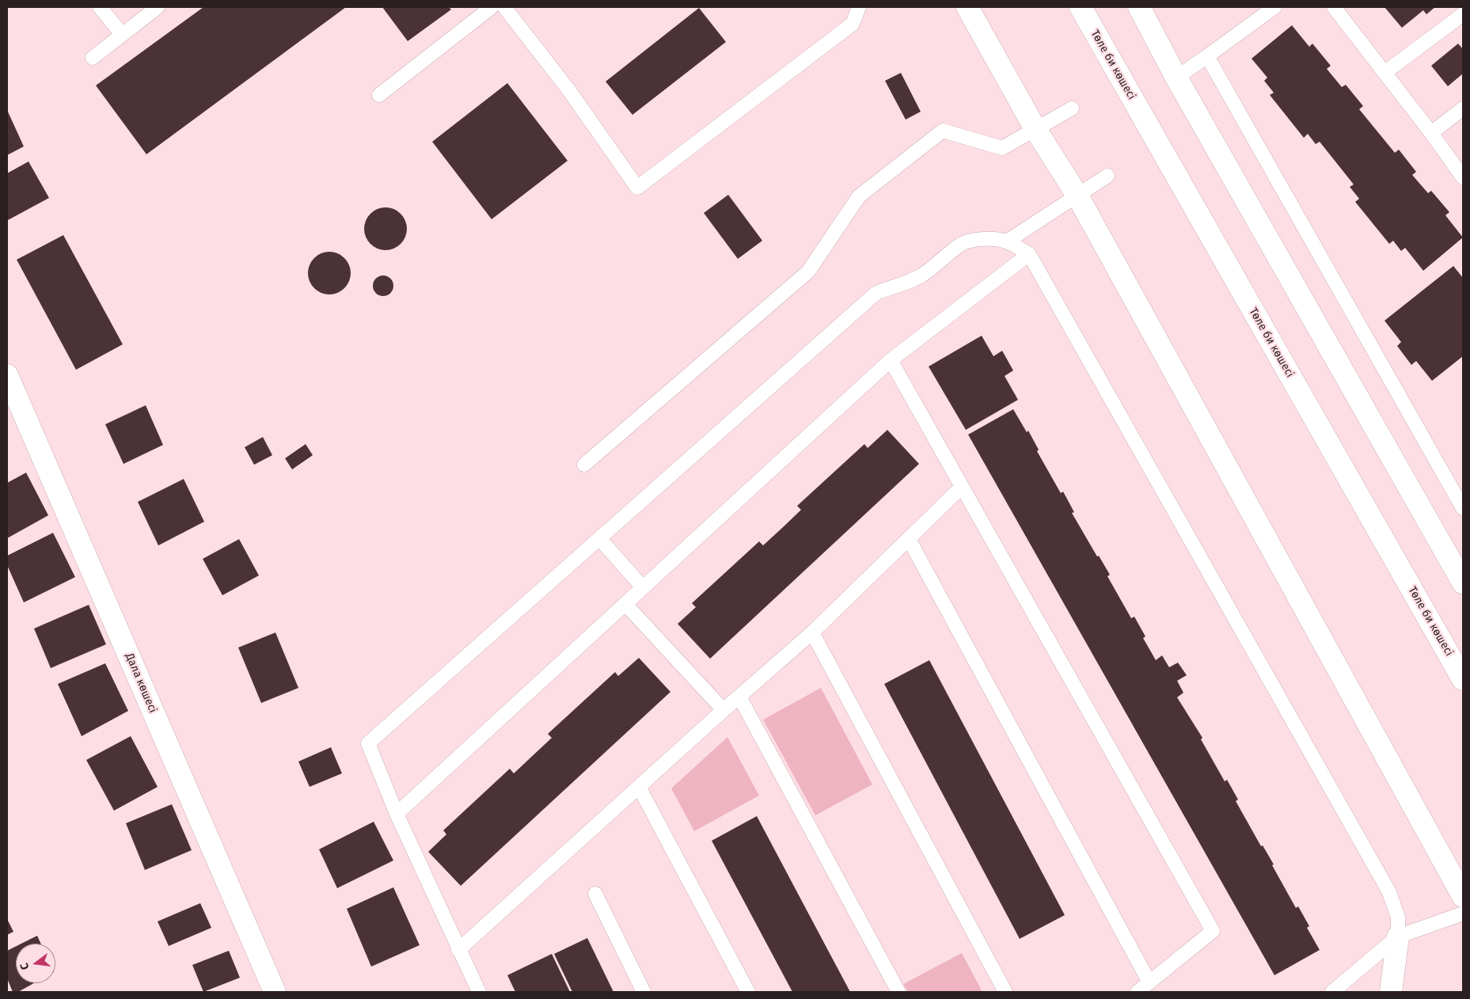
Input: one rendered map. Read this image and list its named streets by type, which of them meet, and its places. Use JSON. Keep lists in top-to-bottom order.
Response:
{
  "streets": {
    "street": ["Төле би көшесі", "Дала көшесі"]
  },
  "north": "left"
}
